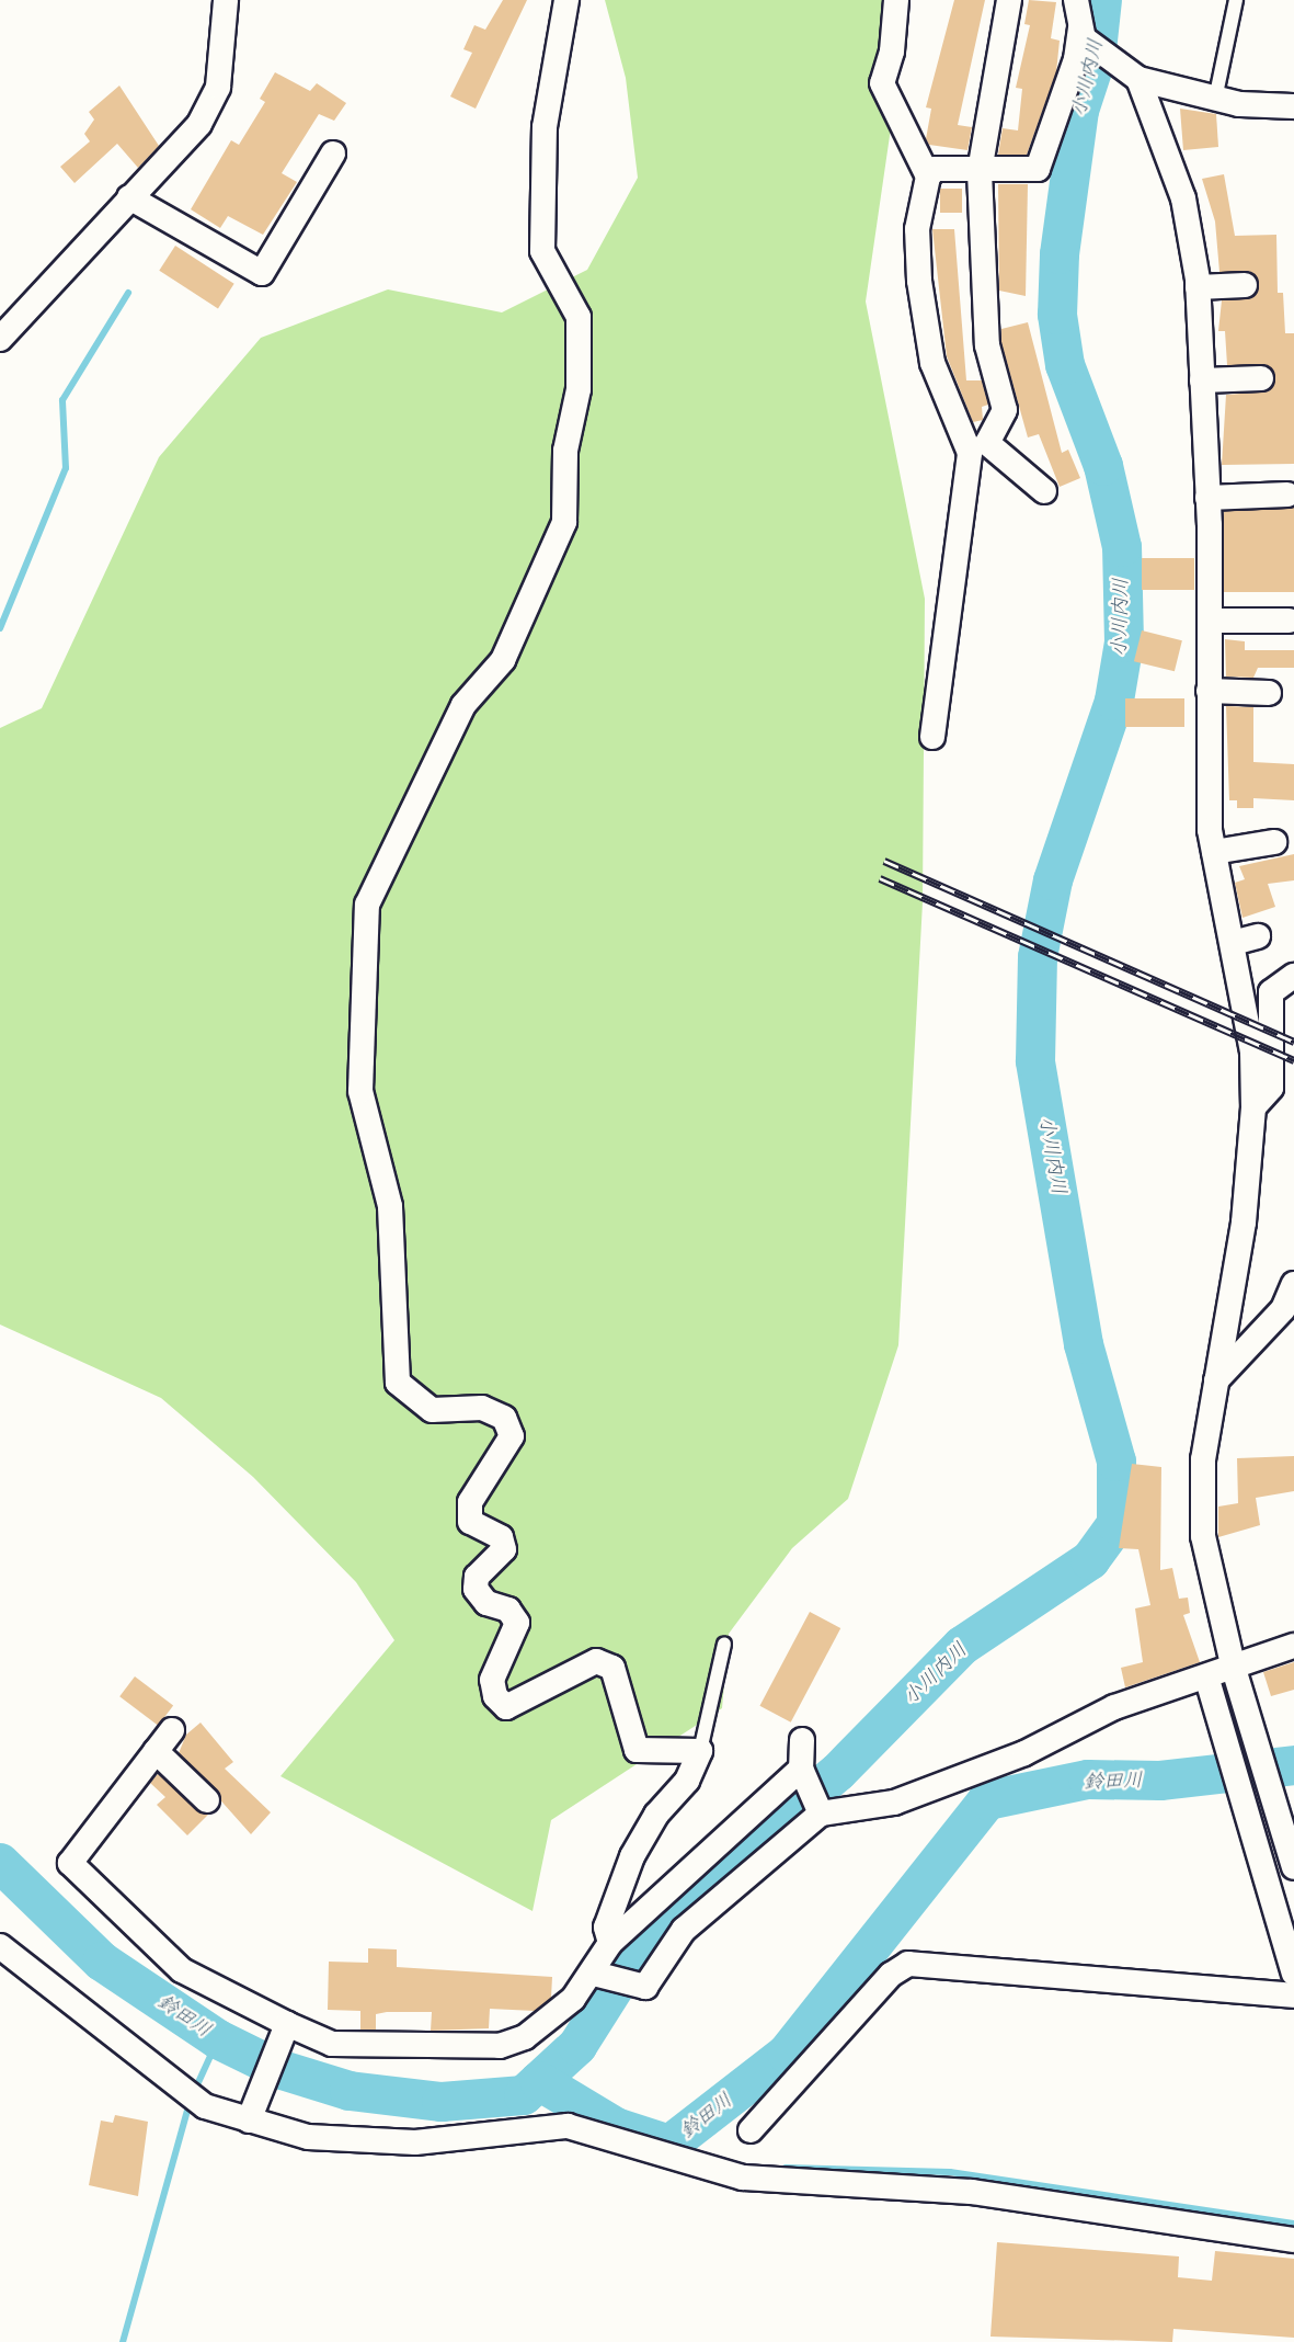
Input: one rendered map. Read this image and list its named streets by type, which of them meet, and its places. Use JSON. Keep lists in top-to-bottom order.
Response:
{
  "water": ["小川内川", "鈴田川"]
}
